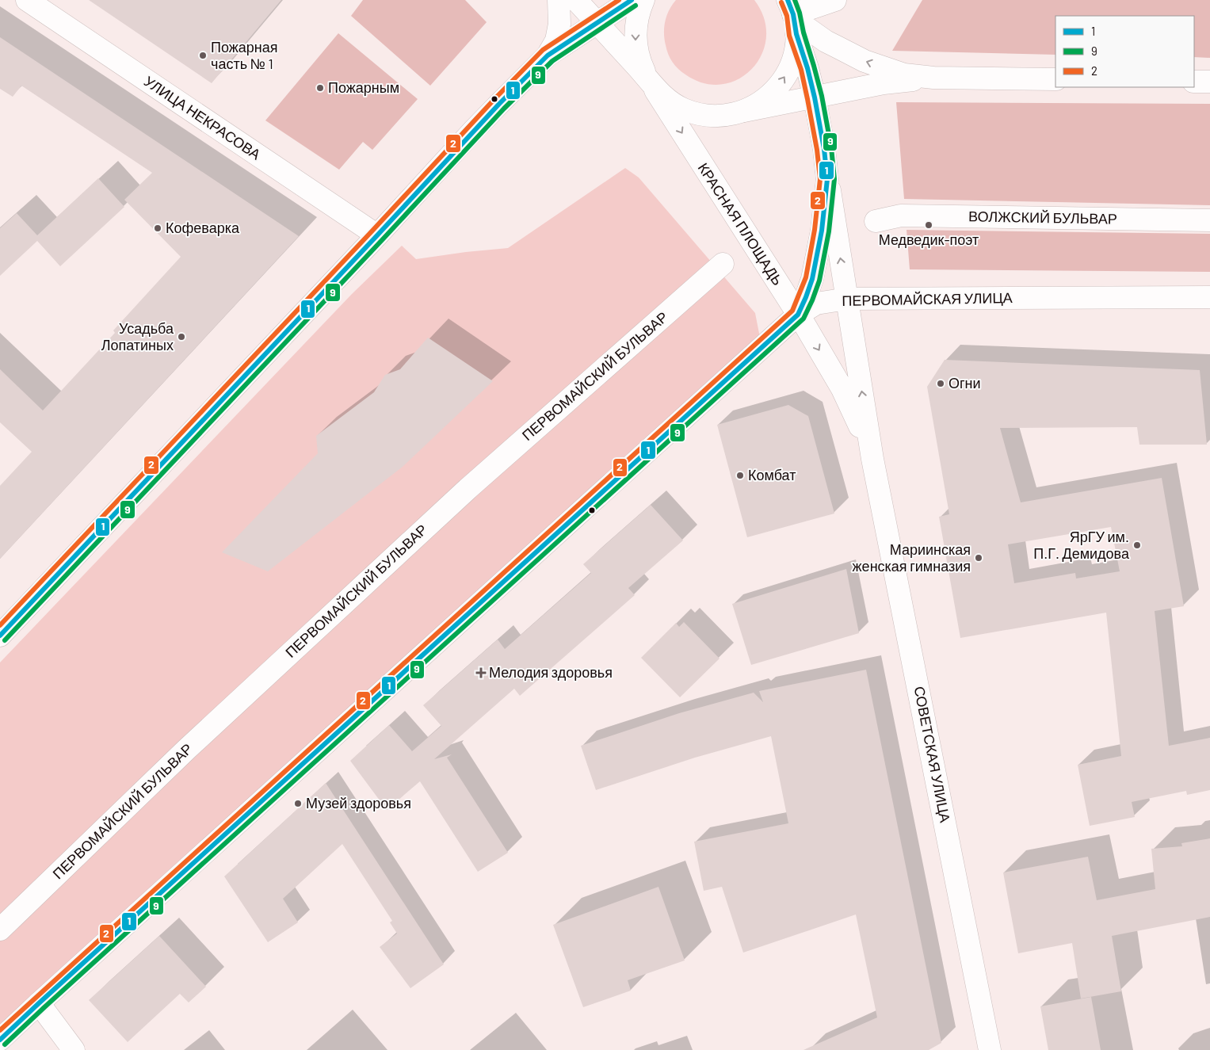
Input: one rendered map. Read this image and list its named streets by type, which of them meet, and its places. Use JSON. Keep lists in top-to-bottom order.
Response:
{
  "streets": {
    "street": [
      "УЛИЦА НЕКРАСОВА",
      "ВОЛЖСКИЙ БУЛЬВАР",
      "КРАСНАЯ ПЛОЩАДЬ",
      "ПЕРВОМАЙСКАЯ УЛИЦА",
      "ПЕРВОМАЙСКИЙ БУЛЬВАР",
      "СОВЕТСКАЯ УЛИЦА"
    ]
  },
  "crossings": [
    ["КРАСНАЯ ПЛОЩАДЬ", "ПЕРВОМАЙСКАЯ УЛИЦА"],
    ["КРАСНАЯ ПЛОЩАДЬ", "СОВЕТСКАЯ УЛИЦА"],
    ["ПЕРВОМАЙСКАЯ УЛИЦА", "СОВЕТСКАЯ УЛИЦА"]
  ],
  "places": {
    "other": [
      "Пожарная часть № 1",
      "Пожарным",
      "Медведик-поэт",
      "Кофеварка",
      "Усадьба Лопатиных",
      "Огни",
      "Комбат",
      "ЯрГУ им. П.Г. Демидова",
      "Мариинская женская гимназия",
      "Музей здоровья"
    ],
    "health": ["Мелодия здоровья"]
  },
  "lines": ["transit line 1", "transit line 9", "transit line 2"],
  "legend": ["1", "9", "2"]
}
